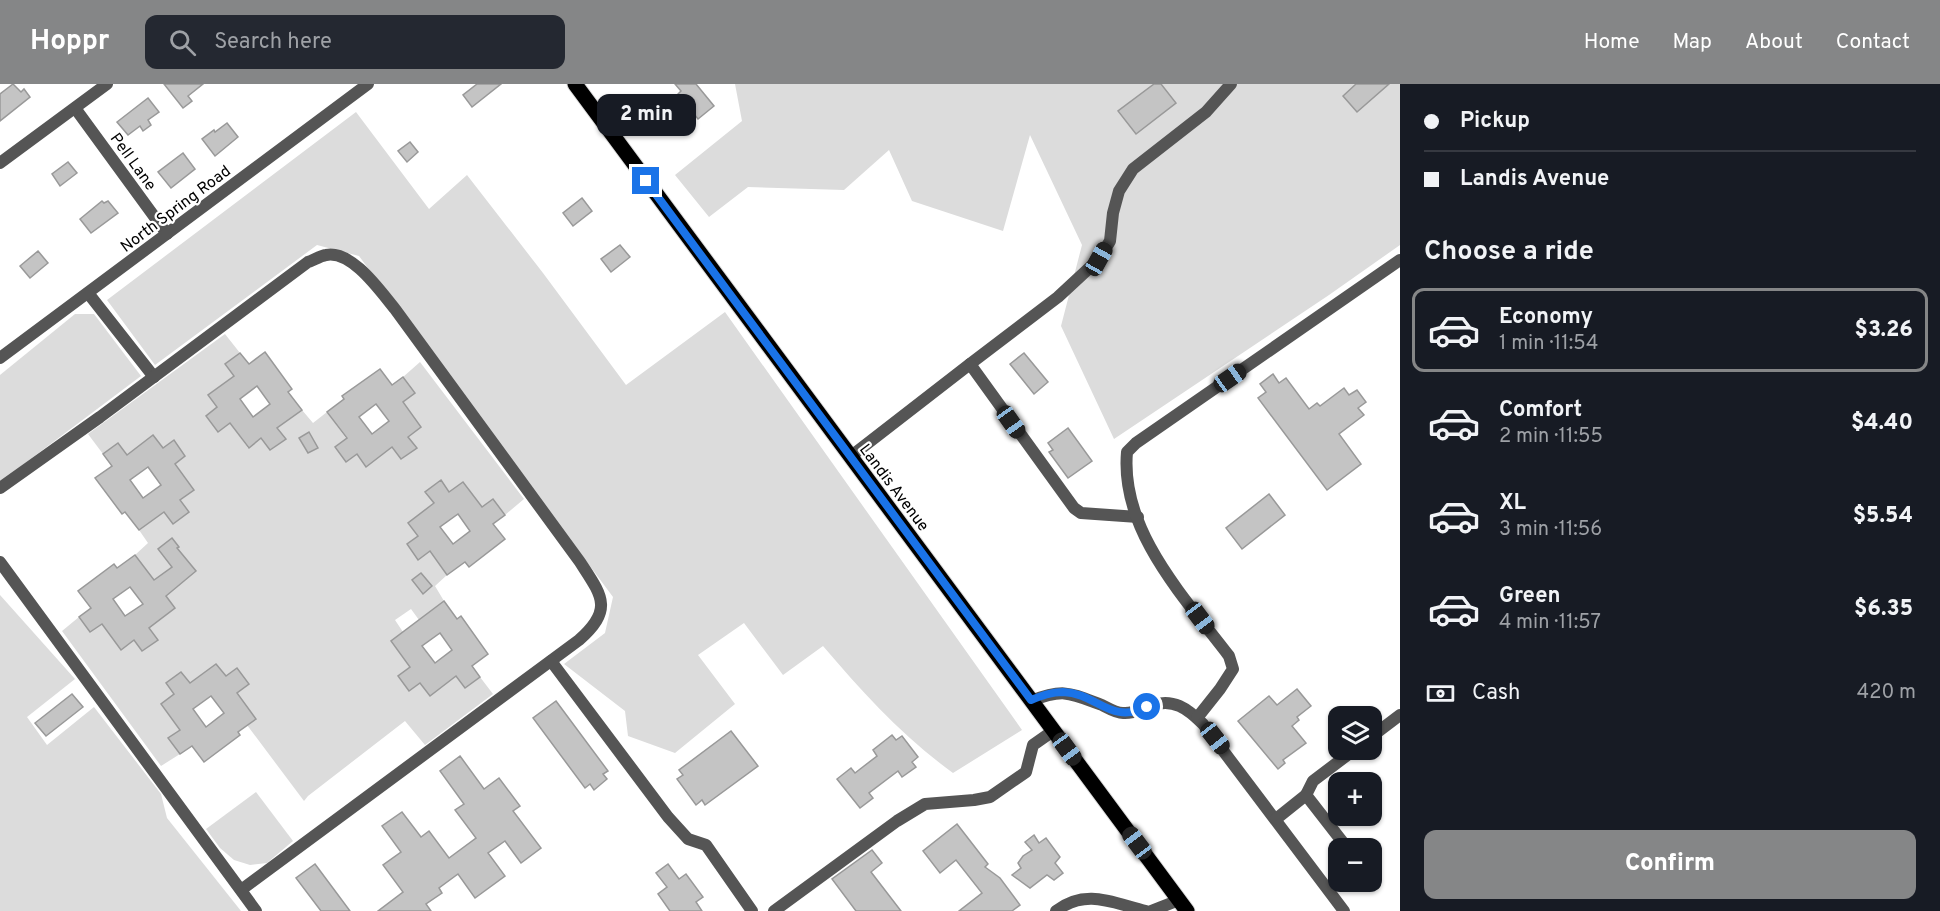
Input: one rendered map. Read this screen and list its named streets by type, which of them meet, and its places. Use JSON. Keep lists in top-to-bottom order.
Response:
{
  "streets": {
    "main road": ["Landis Avenue"],
    "street": ["Pell Lane", "North Spring Road"]
  },
  "crossings": [
    ["Pell Lane", "North Spring Road"]
  ],
  "page": {
    "header": "Hoppr",
    "search": "Search here",
    "nav": [
      "Home",
      "Map",
      "About",
      "Contact"
    ],
    "banner": ["Pickup", "Landis Avenue"],
    "bubble": "2 min",
    "heading": "Choose a ride",
    "list": [
      {
        "name": "Economy",
        "note": "1 min · 11:54",
        "value": "$3.26"
      },
      {
        "name": "Comfort",
        "note": "2 min · 11:55",
        "value": "$4.40"
      },
      {
        "name": "XL",
        "note": "3 min · 11:56",
        "value": "$5.54"
      },
      {
        "name": "Green",
        "note": "4 min · 11:57",
        "value": "$6.35"
      }
    ],
    "pay": ["Cash", "420 m"],
    "map_buttons": ["+", "−"],
    "buttons": "Confirm"
  }
}
